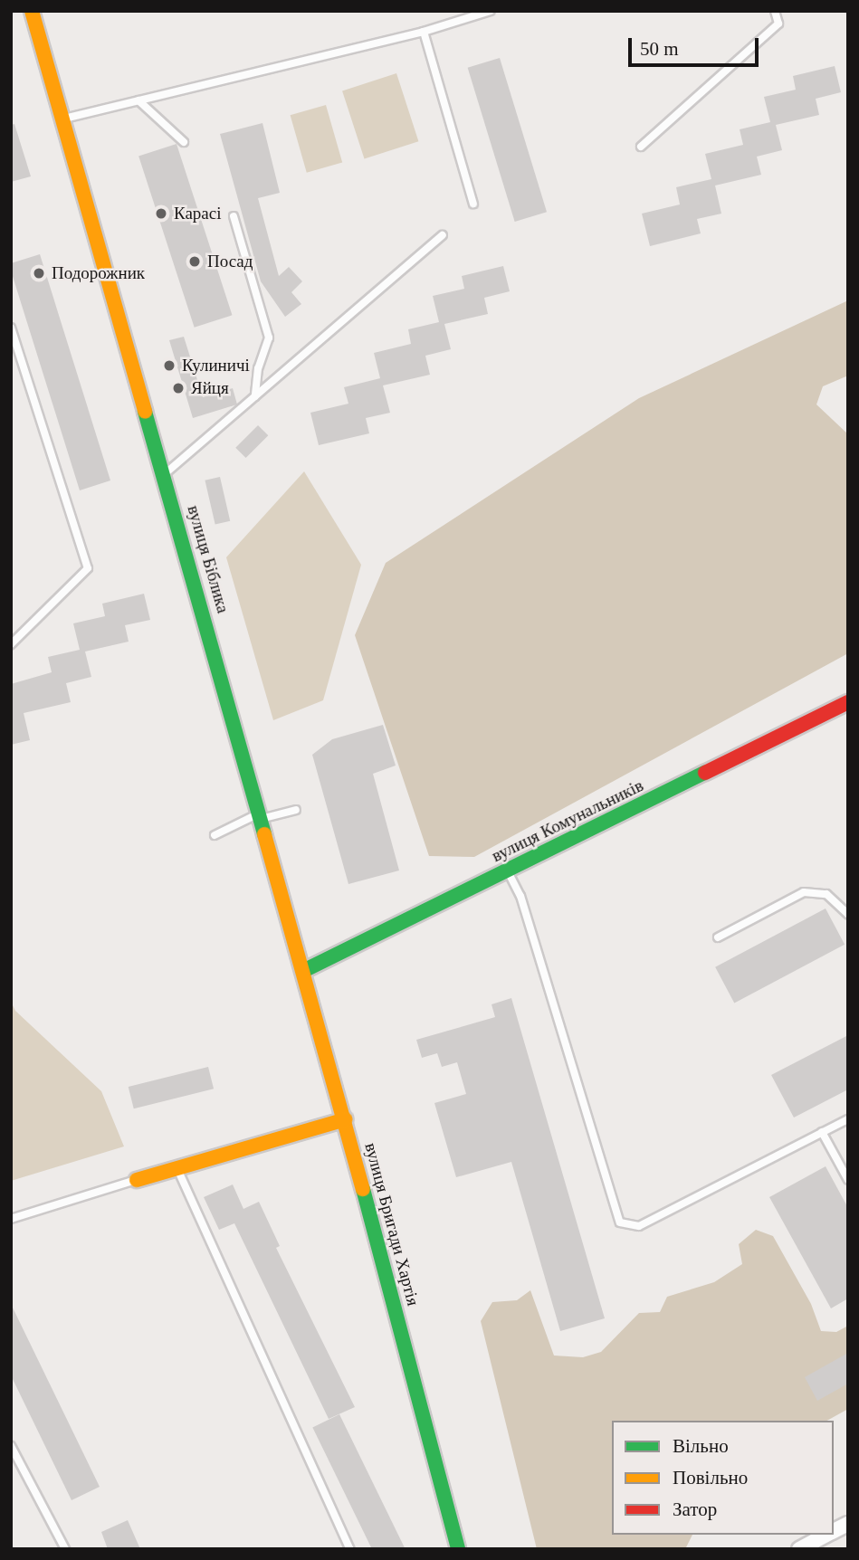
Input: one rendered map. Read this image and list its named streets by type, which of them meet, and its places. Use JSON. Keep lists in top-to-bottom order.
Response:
{
  "streets": {
    "street": ["вулиця Біблика", "вулиця Комунальників", "вулиця Бригади Хартія"]
  },
  "crossings": [
    ["вулиця Біблика", "вулиця Комунальників"],
    ["вулиця Біблика", "вулиця Бригади Хартія"]
  ],
  "places": [
    "Карасі",
    "Посад",
    "Подорожник",
    "Кулиничі",
    "Яйця"
  ],
  "legend": ["Вільно", "Повільно", "Затор"],
  "scale_bar": "50 m"
}
